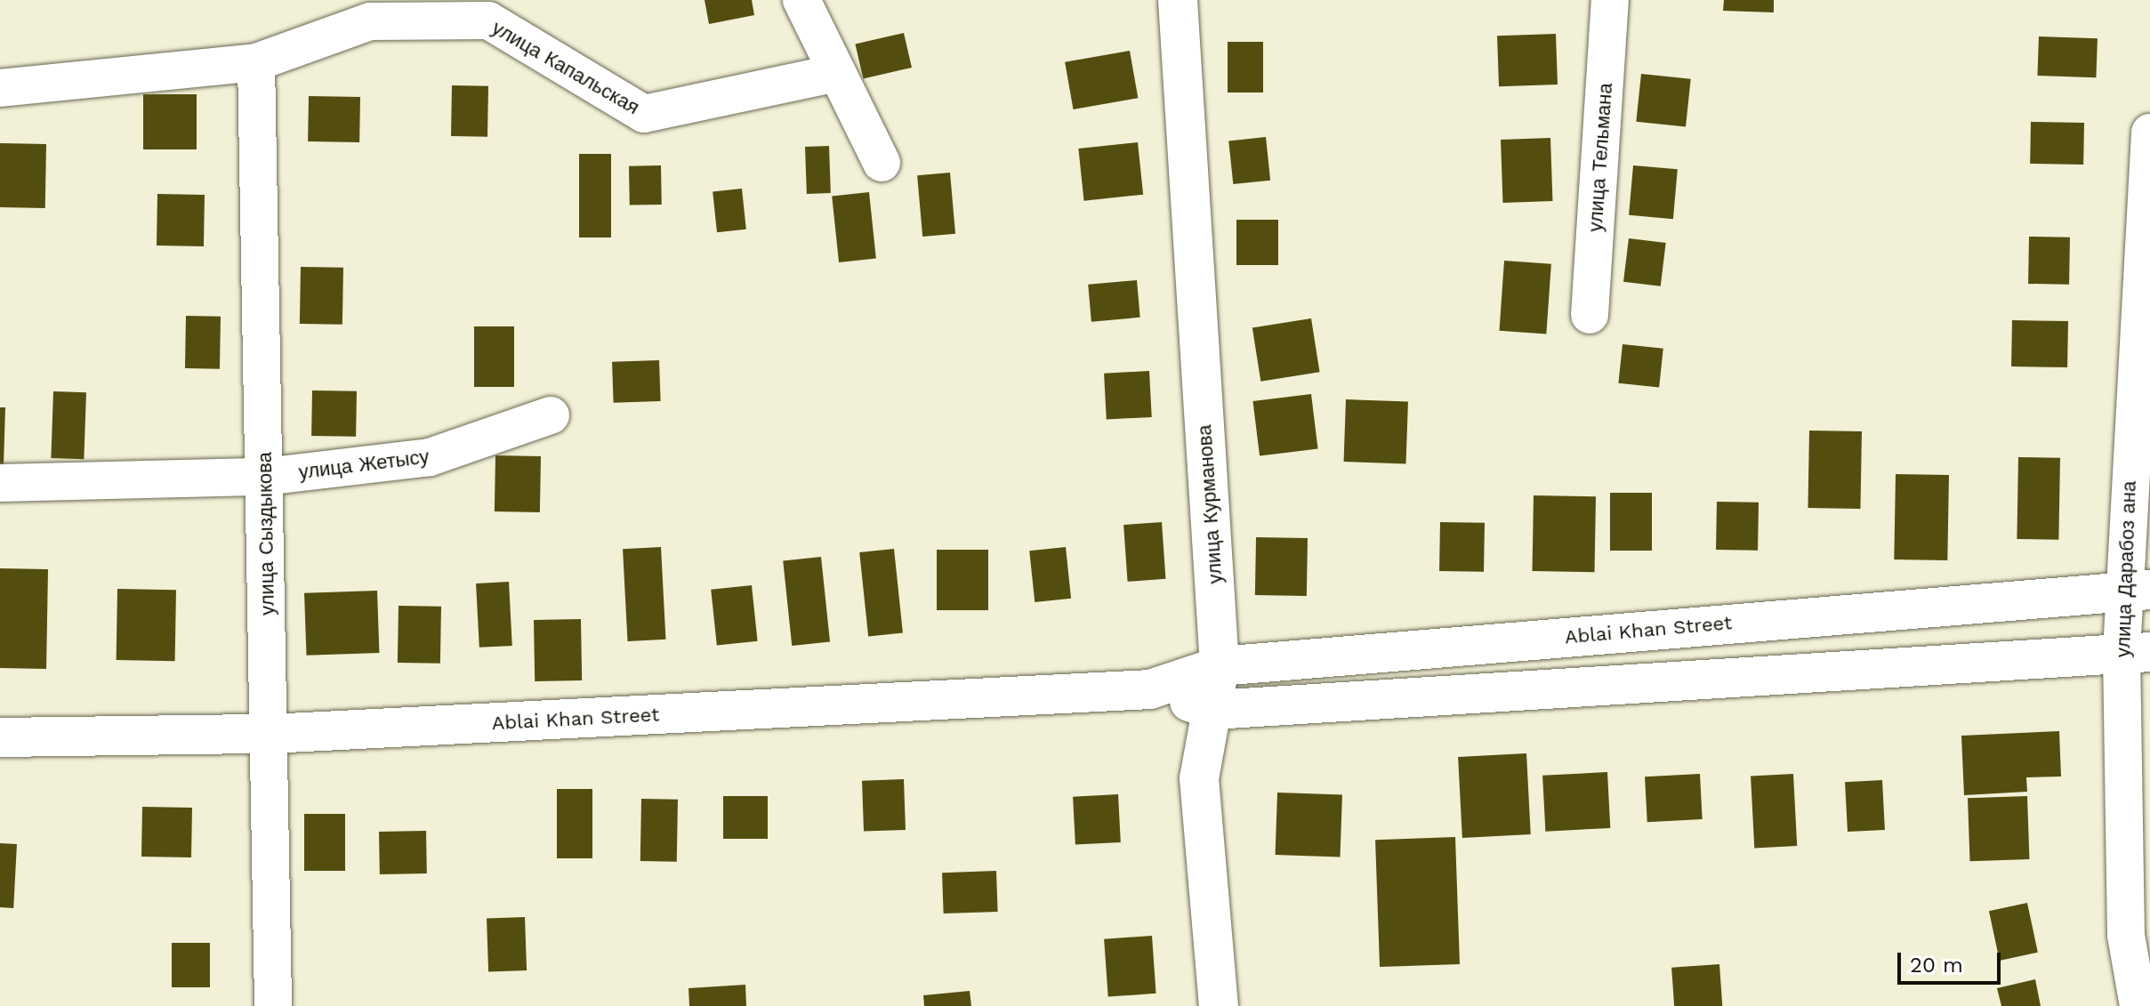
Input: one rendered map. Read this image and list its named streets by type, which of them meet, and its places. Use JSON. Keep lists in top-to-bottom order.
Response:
{
  "streets": {
    "street": [
      "улица Капальская",
      "улица Тельмана",
      "улица Жетысу",
      "улица Курманова",
      "улица Сыздыкова",
      "улица Дарабоз ана",
      "Ablai Khan Street"
    ]
  },
  "crossings": [
    ["улица Капальская", "улица Сыздыкова"],
    ["улица Жетысу", "улица Сыздыкова"],
    ["улица Курманова", "Ablai Khan Street"],
    ["улица Сыздыкова", "Ablai Khan Street"],
    ["улица Дарабоз ана", "Ablai Khan Street"]
  ],
  "scale_bar": "20 m"
}
